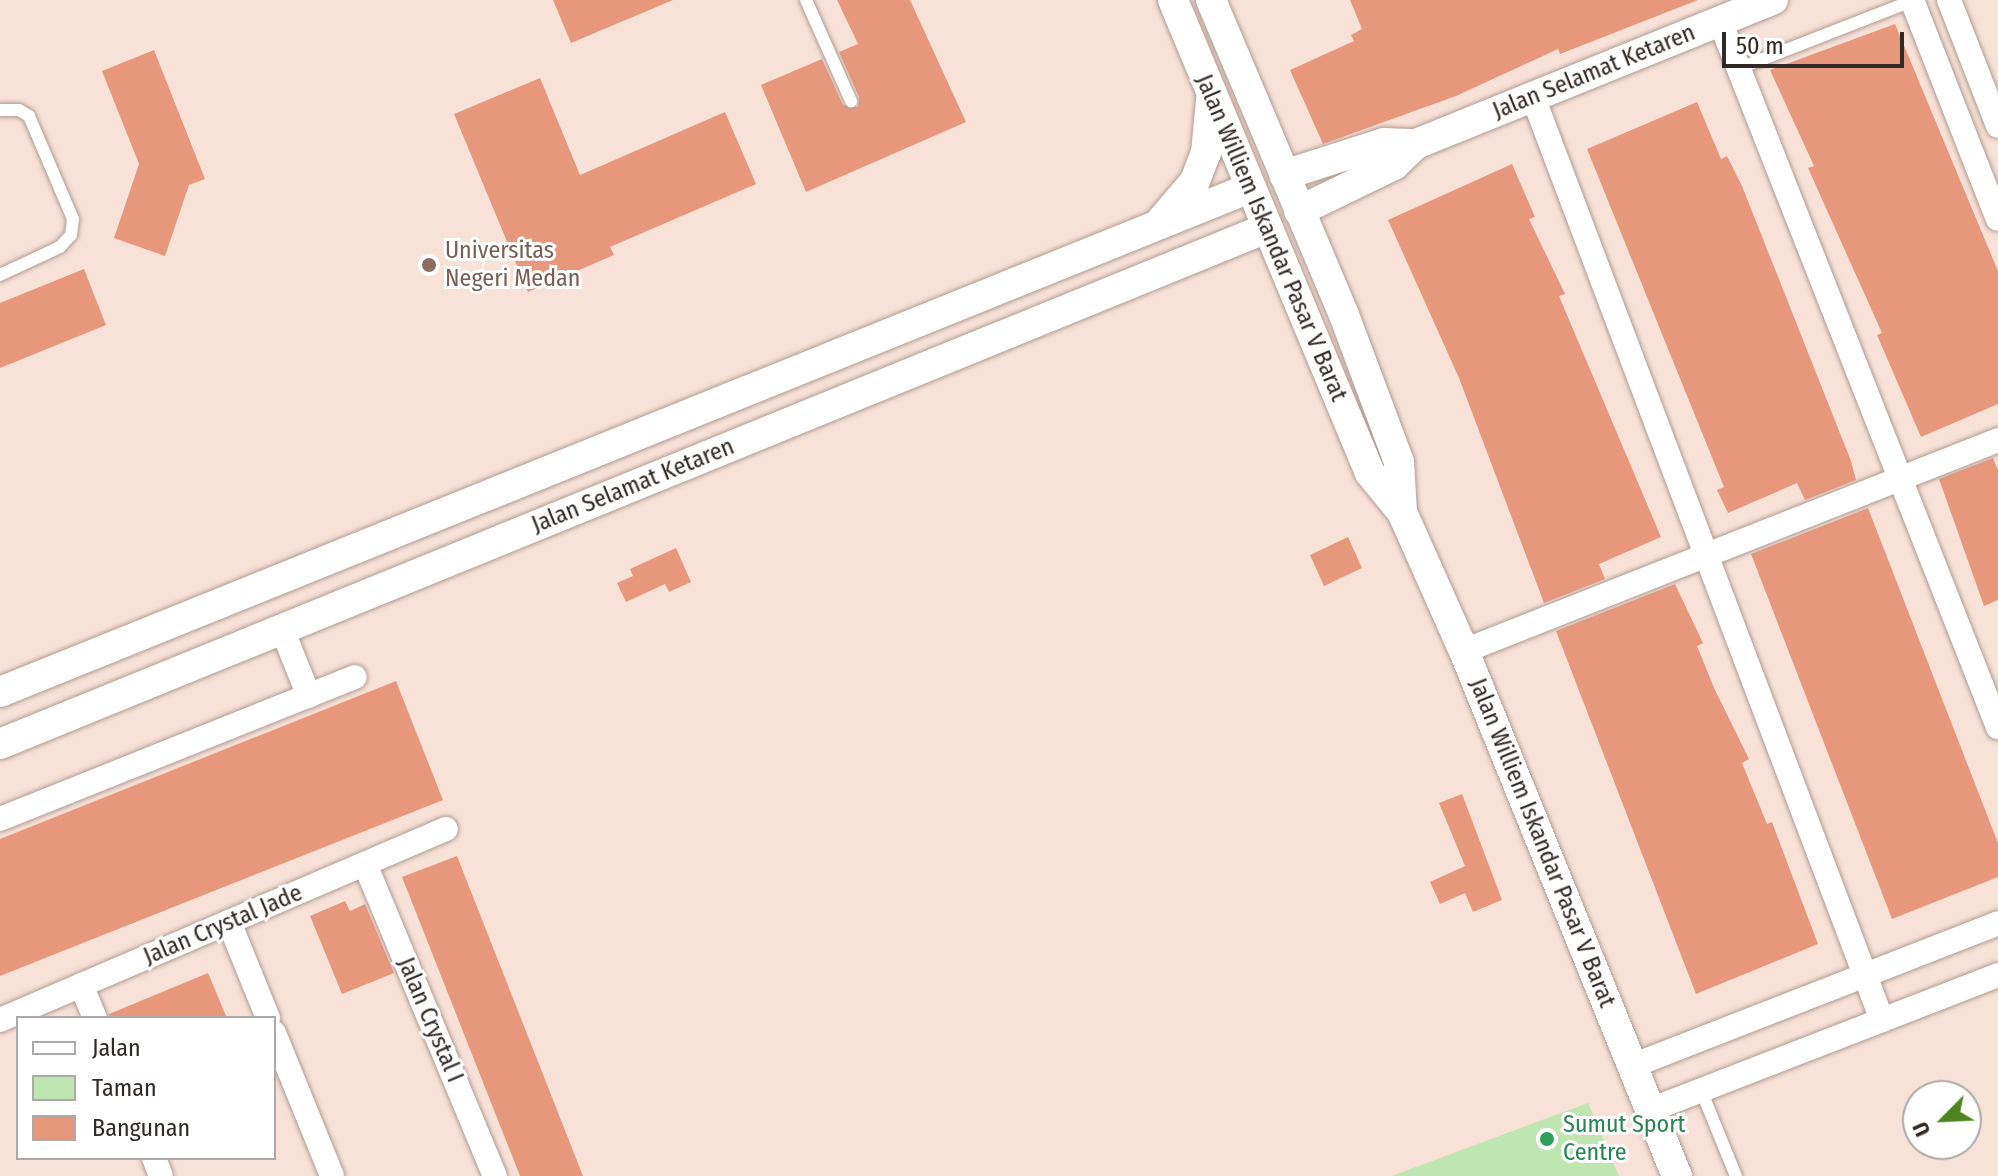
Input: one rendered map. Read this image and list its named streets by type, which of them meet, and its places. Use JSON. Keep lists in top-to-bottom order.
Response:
{
  "streets": {
    "street": [
      "Jalan Selamat Ketaren",
      "Jalan Williem Iskandar Pasar V Barat",
      "Jalan Crystal Jade",
      "Jalan Crystal I"
    ]
  },
  "crossings": [
    ["Jalan Selamat Ketaren", "Jalan Williem Iskandar Pasar V Barat"],
    ["Jalan Crystal Jade", "Jalan Crystal I"]
  ],
  "places": ["Universitas Negeri Medan", "Sumut Sport Centre"],
  "legend": ["Jalan", "Taman", "Bangunan"],
  "scale_bar": "50 m",
  "north": "bottom left"
}
